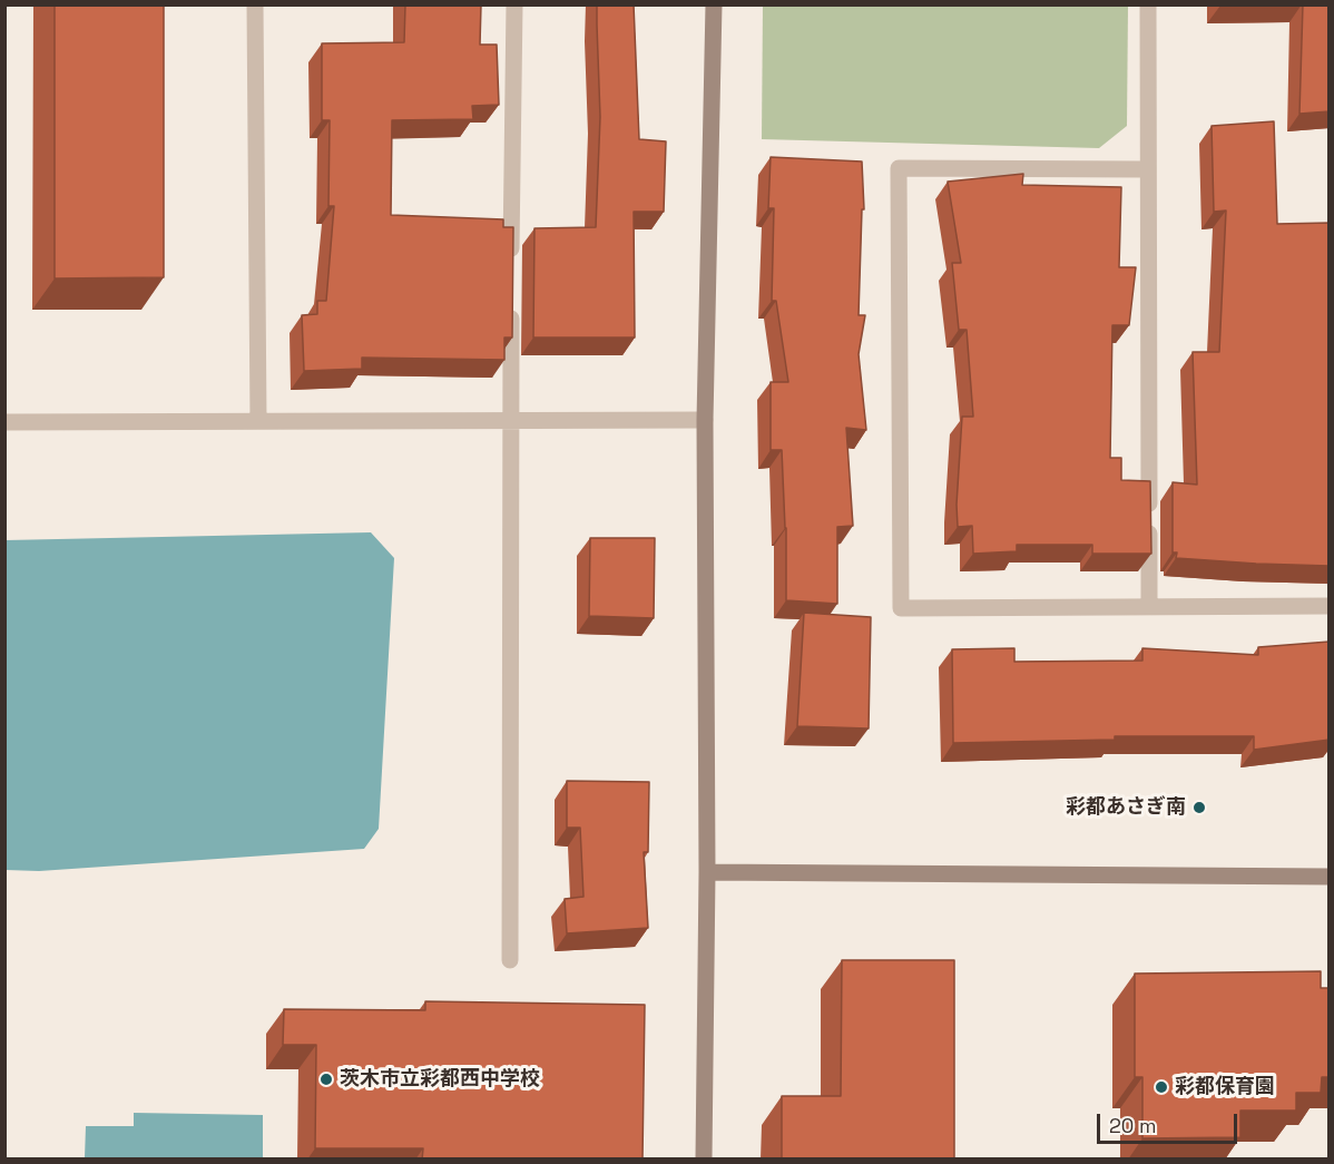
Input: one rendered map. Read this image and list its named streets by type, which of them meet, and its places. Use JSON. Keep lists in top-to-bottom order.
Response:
{
  "places": ["彩都あさぎ南", "茨木市立彩都西中学校", "彩都保育園"],
  "scale_bar": "20 m"
}
